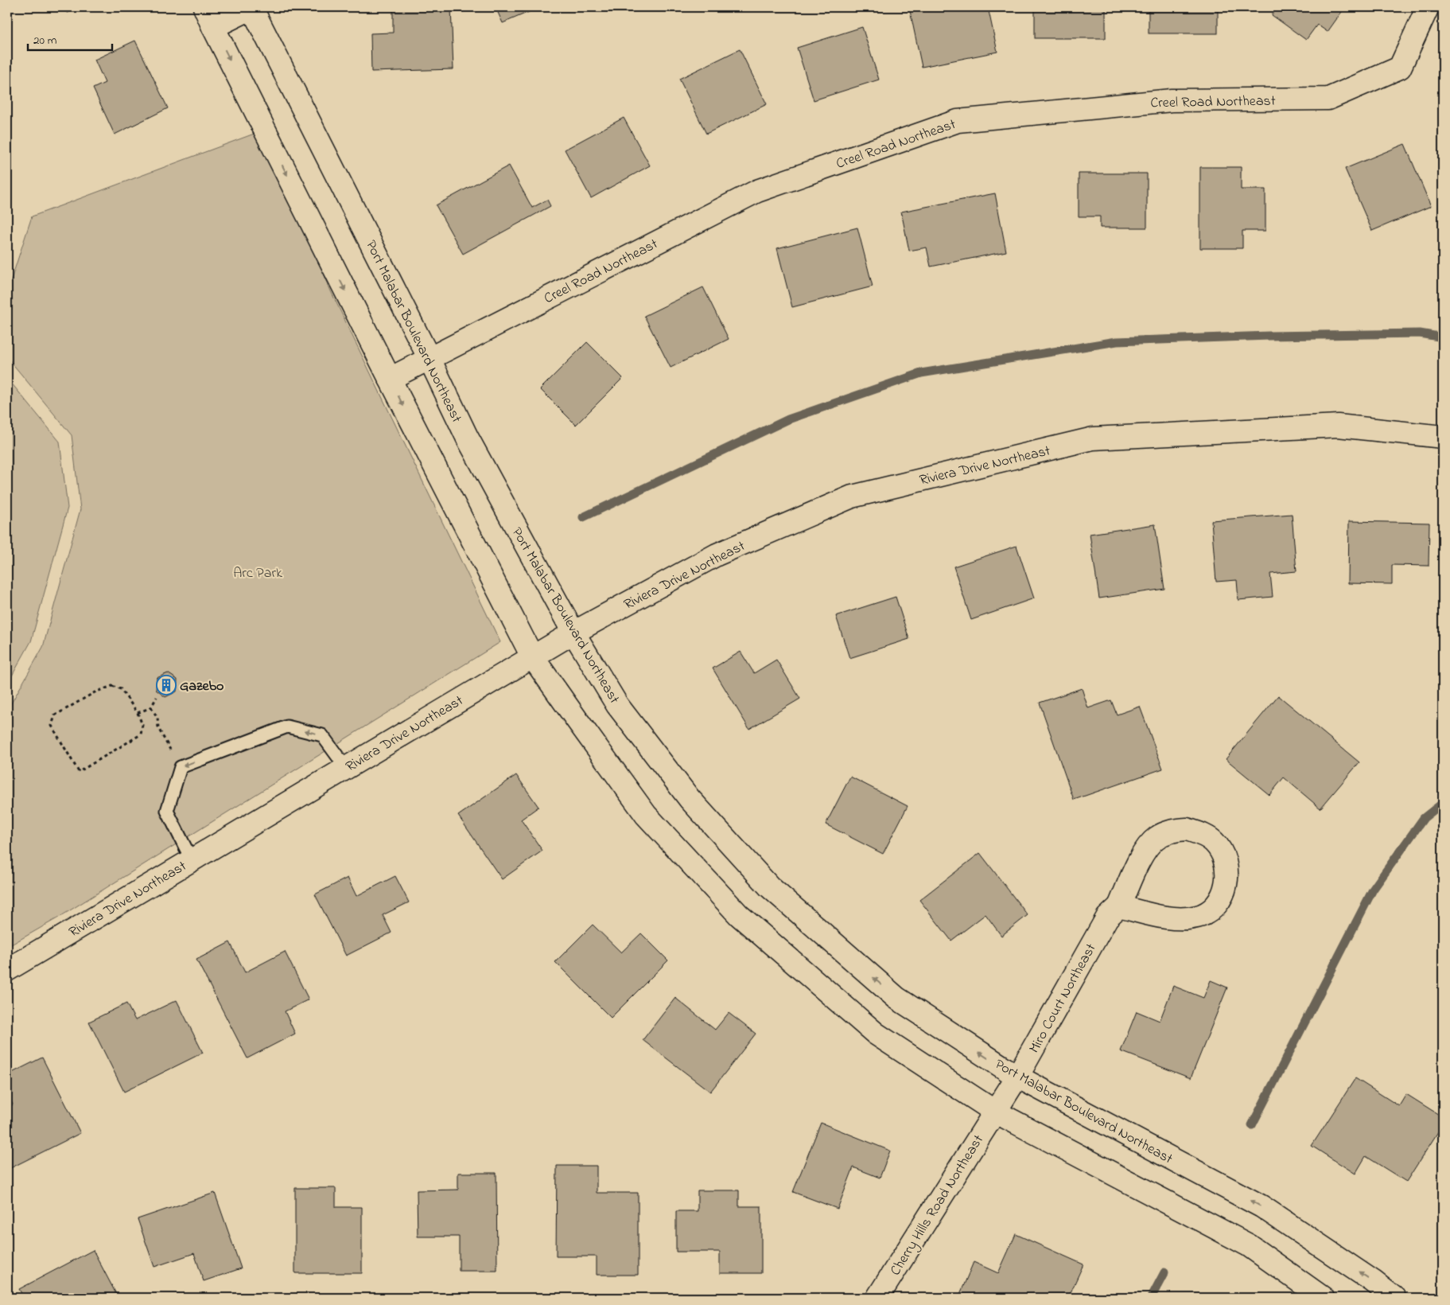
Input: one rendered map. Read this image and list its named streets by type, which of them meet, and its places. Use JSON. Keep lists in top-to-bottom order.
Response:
{
  "streets": {
    "street": [
      "Creel Road Northeast",
      "Port Malabar Boulevard Northeast",
      "Riviera Drive Northeast",
      "Miro Court Northeast",
      "Cherry Hills Road Northeast"
    ]
  },
  "crossings": [
    ["Creel Road Northeast", "Port Malabar Boulevard Northeast"],
    ["Port Malabar Boulevard Northeast", "Riviera Drive Northeast"],
    ["Port Malabar Boulevard Northeast", "Miro Court Northeast"],
    ["Miro Court Northeast", "Cherry Hills Road Northeast"]
  ],
  "parks": ["Arc Park"],
  "places": {
    "building": ["Gazebo"]
  },
  "scale_bar": "20 m"
}
